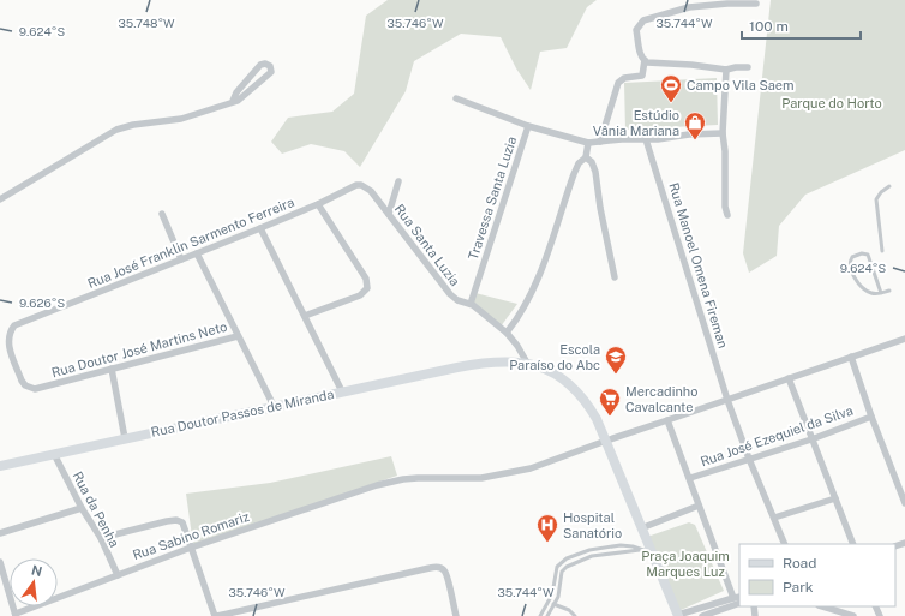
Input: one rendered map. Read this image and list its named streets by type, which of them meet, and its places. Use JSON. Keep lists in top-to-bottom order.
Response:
{
  "streets": {
    "street": [
      "Travessa Santa Luzia",
      "Rua José Franklin Sarmento Ferreira",
      "Rua Santa Luzia",
      "Rua Manoel Omena Fireman",
      "Rua Doutor José Martins Neto",
      "Rua Doutor Passos de Miranda",
      "Rua José Ezequiel da Silva",
      "Rua da Penha",
      "Rua Sabino Romariz"
    ]
  },
  "crossings": [
    ["Travessa Santa Luzia", "Rua Santa Luzia"],
    ["Rua José Franklin Sarmento Ferreira", "Rua Santa Luzia"],
    ["Rua José Franklin Sarmento Ferreira", "Rua Doutor José Martins Neto"],
    ["Rua Santa Luzia", "Rua Doutor Passos de Miranda"],
    ["Rua Manoel Omena Fireman", "Rua José Ezequiel da Silva"],
    ["Rua Manoel Omena Fireman", "Rua Sabino Romariz"],
    ["Rua Doutor Passos de Miranda", "Rua da Penha"],
    ["Rua Doutor Passos de Miranda", "Rua Sabino Romariz"],
    ["Rua da Penha", "Rua Sabino Romariz"]
  ],
  "parks": ["Parque do Horto", "Praça Joaquim Marques Luz"],
  "places": {
    "sports": ["Campo Vila Saem"],
    "shop": ["Estúdio Vânia Mariana"],
    "school or university": ["Escola Paraíso do Abc"],
    "supermarket": ["Mercadinho Cavalcante"],
    "hospital": ["Hospital Sanatório"]
  },
  "legend": ["Road", "Park"],
  "scale_bar": "100 m",
  "north": "top",
  "coordinates": [
    "35.748°W",
    "35.746°W",
    "35.744°W",
    "9.624°S",
    "9.626°S"
  ]
}
